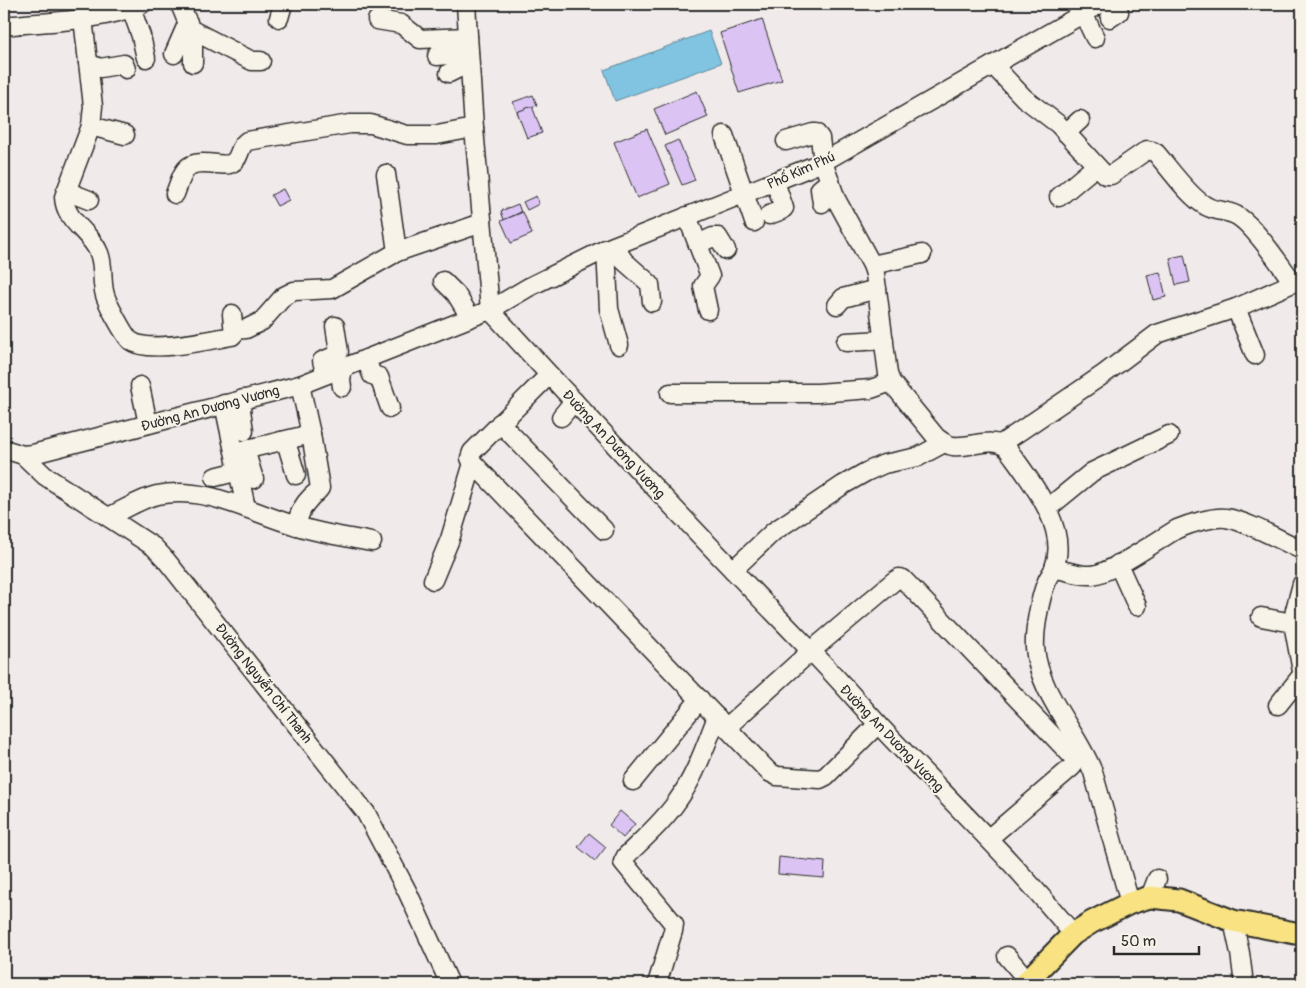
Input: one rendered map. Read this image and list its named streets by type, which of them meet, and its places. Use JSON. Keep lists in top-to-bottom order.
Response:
{
  "streets": {
    "street": ["Phố Kim Phú", "Đường An Dương Vương", "Đường Nguyễn Chí Thanh"]
  },
  "crossings": [
    ["Phố Kim Phú", "Đường An Dương Vương"],
    ["Đường An Dương Vương", "Đường Nguyễn Chí Thanh"]
  ],
  "scale_bar": "50 m"
}
